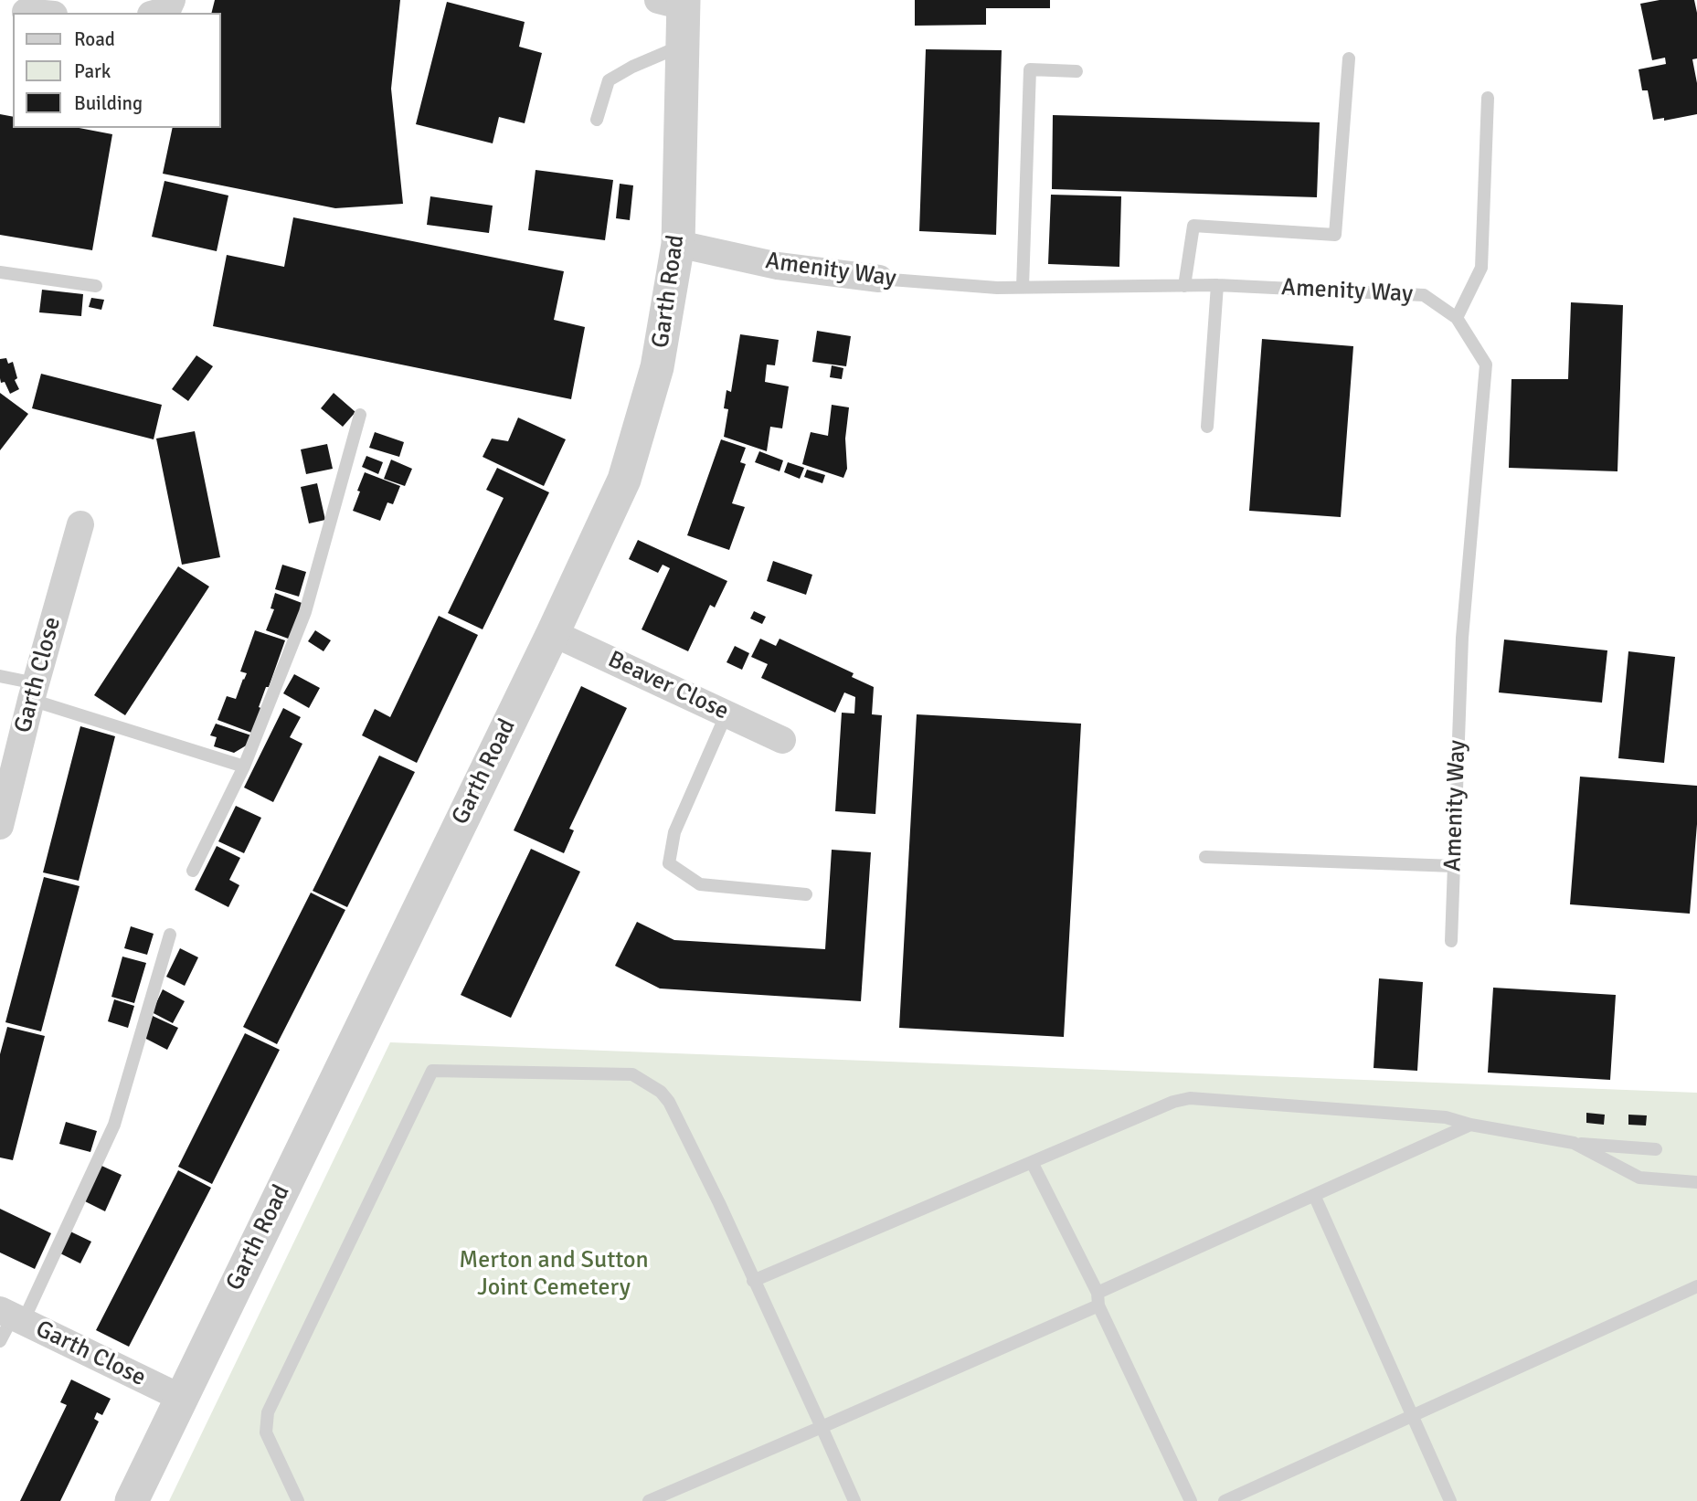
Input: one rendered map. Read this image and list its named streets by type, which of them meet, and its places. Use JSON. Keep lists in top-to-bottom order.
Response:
{
  "streets": {
    "street": [
      "Amenity Way",
      "Garth Road",
      "Garth Close",
      "Beaver Close"
    ]
  },
  "crossings": [
    ["Amenity Way", "Garth Road"],
    ["Garth Road", "Garth Close"],
    ["Garth Road", "Beaver Close"]
  ],
  "parks": ["Merton and Sutton Joint Cemetery"],
  "legend": ["Road", "Park", "Building"]
}
